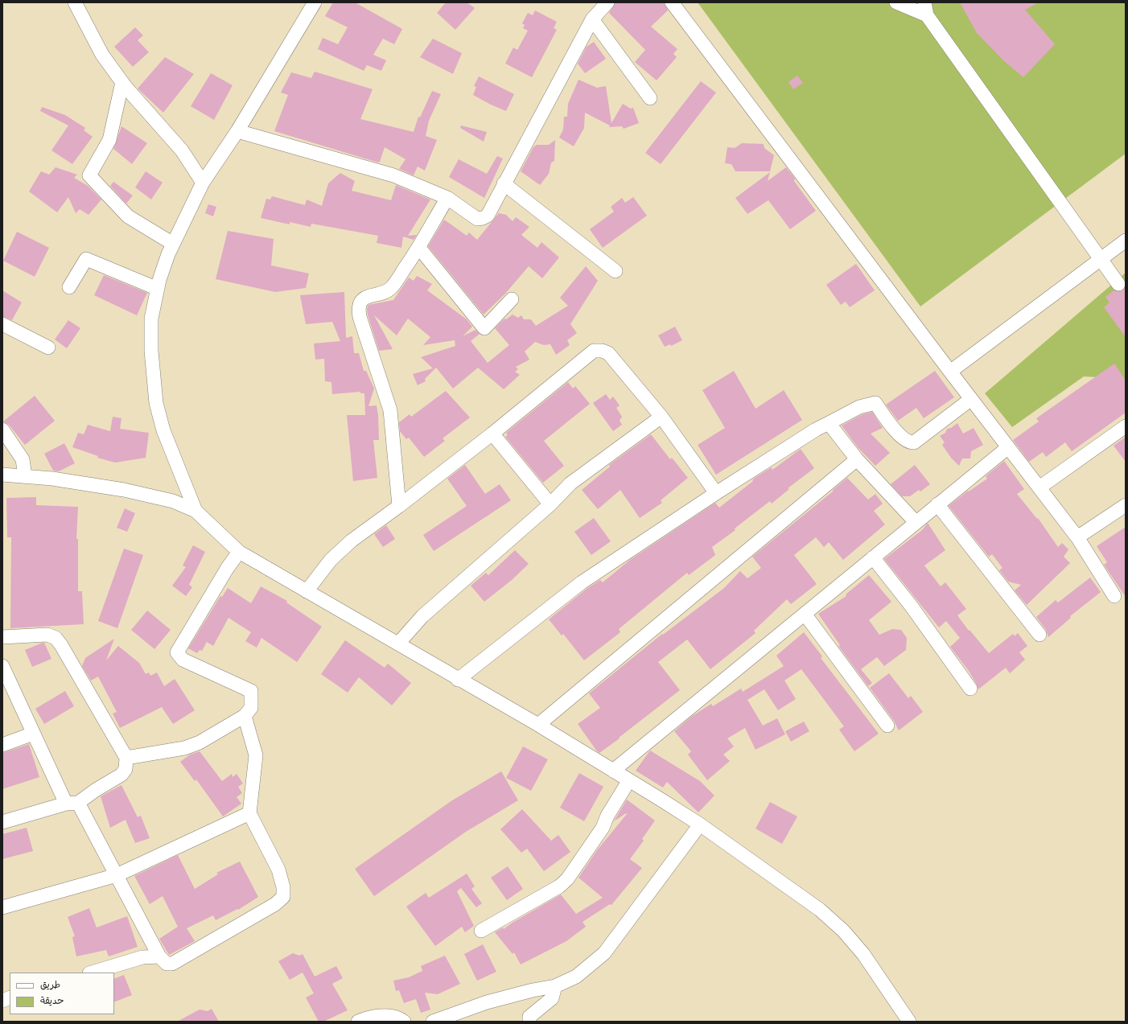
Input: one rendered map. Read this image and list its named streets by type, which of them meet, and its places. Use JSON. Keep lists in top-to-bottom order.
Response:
{
  "legend": ["طريق", "حديقة"]
}
